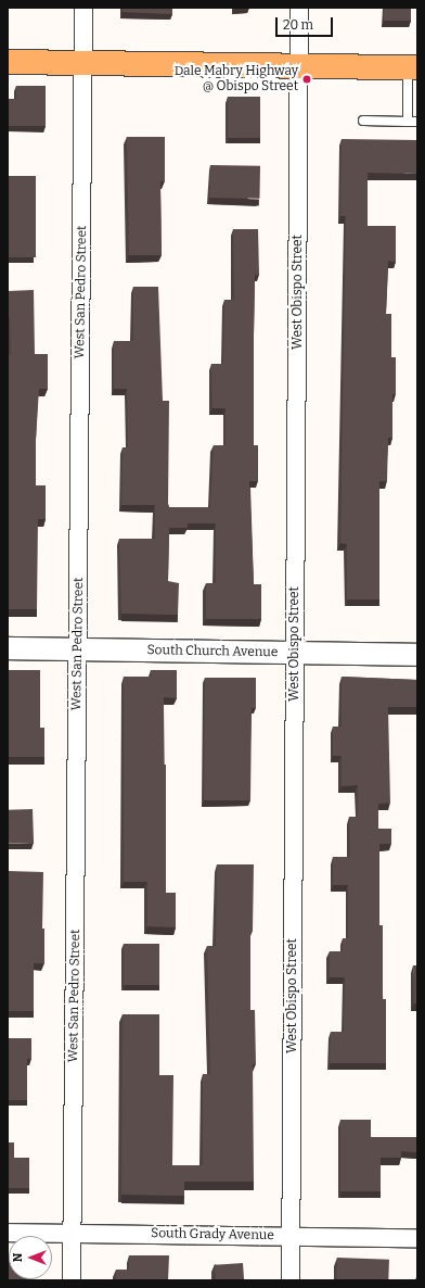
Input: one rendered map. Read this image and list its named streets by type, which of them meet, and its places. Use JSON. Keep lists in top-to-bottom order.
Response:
{
  "streets": {
    "street": [
      "West San Pedro Street",
      "West Obispo Street",
      "South Church Avenue",
      "South Grady Avenue"
    ]
  },
  "crossings": [
    ["West San Pedro Street", "South Church Avenue"],
    ["West San Pedro Street", "South Grady Avenue"],
    ["West Obispo Street", "South Church Avenue"],
    ["West Obispo Street", "South Grady Avenue"]
  ],
  "places": ["Dale Mabry Highway @ Obispo Street"],
  "scale_bar": "20 m",
  "north": "left"
}
